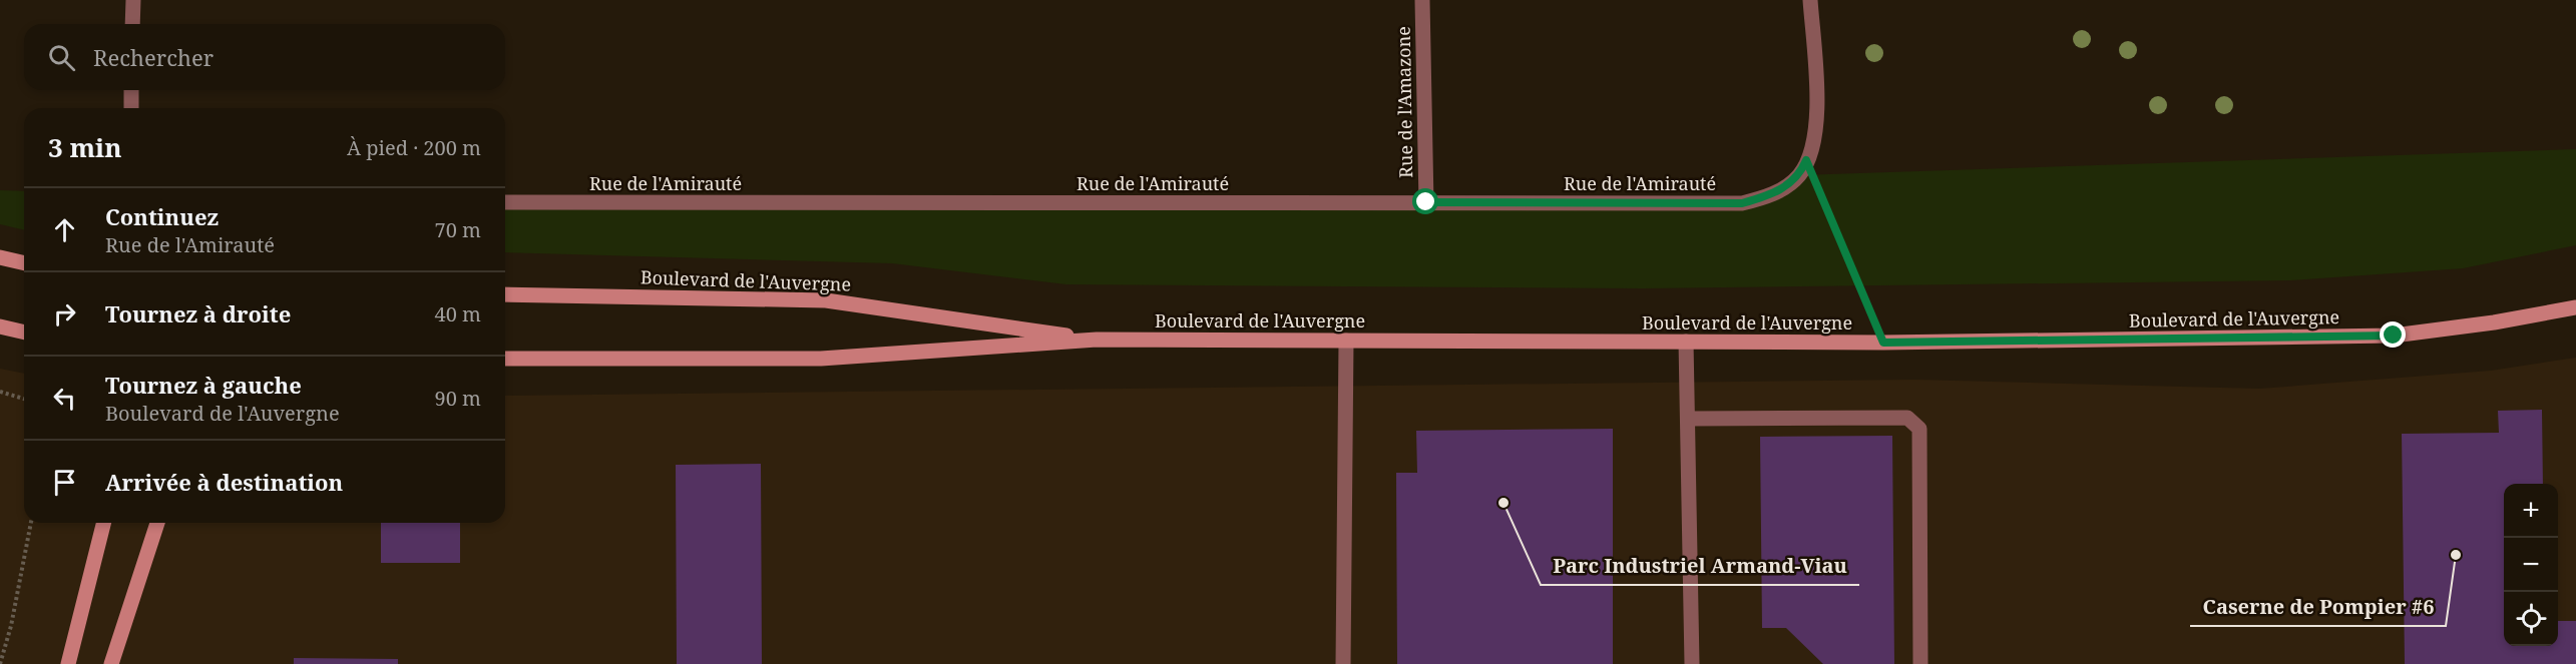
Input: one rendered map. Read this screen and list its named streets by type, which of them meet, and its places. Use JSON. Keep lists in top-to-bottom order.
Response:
{
  "streets": {
    "main road": ["Boulevard de l'Auvergne"],
    "street": ["Rue de l'Amazone", "Rue de l'Amirauté"]
  },
  "crossings": [
    ["Rue de l'Amazone", "Rue de l'Amirauté"]
  ],
  "places": ["Parc Industriel Armand-Viau", "Caserne de Pompier #6"],
  "page": {
    "search": "Rechercher",
    "heading": ["3 min", "À pied · 200 m"],
    "list": [
      ["Continuez", "Rue de l'Amirauté", "70 m"],
      ["Tournez à droite", "40 m"],
      ["Tournez à gauche", "Boulevard de l'Auvergne", "90 m"],
      "Arrivée à destination"
    ],
    "map_buttons": ["+", "−"]
  }
}
